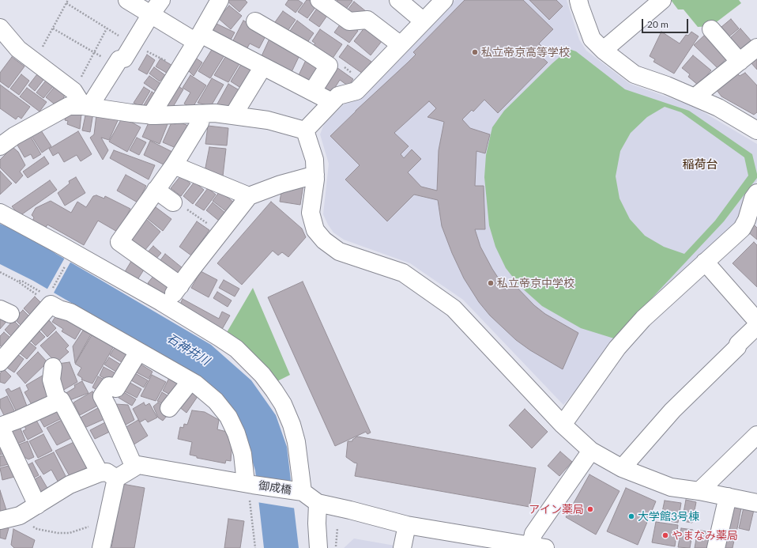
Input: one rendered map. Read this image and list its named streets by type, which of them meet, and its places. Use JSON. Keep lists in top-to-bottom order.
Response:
{
  "streets": {
    "street": ["御成橋"]
  },
  "districts": ["稲荷台"],
  "water": ["石神井川"],
  "places": [
    "私立帝京高等学校",
    "私立帝京中学校",
    "アイン薬局",
    "大学館3号棟",
    "やまなみ薬局"
  ],
  "scale_bar": "20 m"
}
